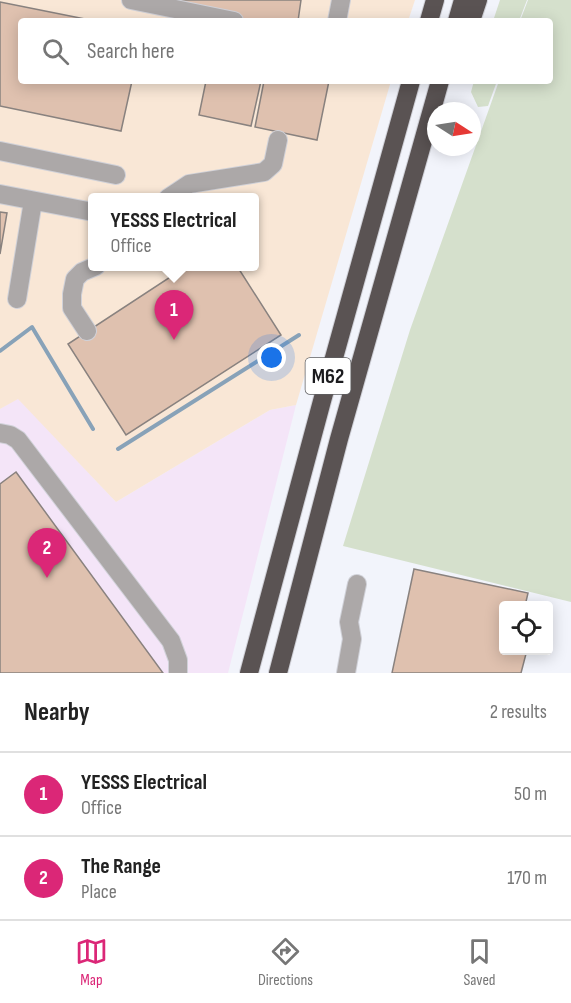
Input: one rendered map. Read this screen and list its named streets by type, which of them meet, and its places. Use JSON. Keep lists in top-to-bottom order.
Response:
{
  "streets": {
    "highway": ["M62"]
  },
  "north": "right",
  "page": {
    "search": "Search here",
    "popup": ["YESSS Electrical", "Office"],
    "pins": ["1", "2"],
    "heading": ["Nearby", "2 results"],
    "list": [
      {
        "mark": "1",
        "name": "YESSS Electrical",
        "note": "Office",
        "value": "50 m"
      },
      {
        "mark": "2",
        "name": "The Range",
        "note": "Place",
        "value": "170 m"
      }
    ],
    "nav": ["Map", "Directions", "Saved"]
  }
}
